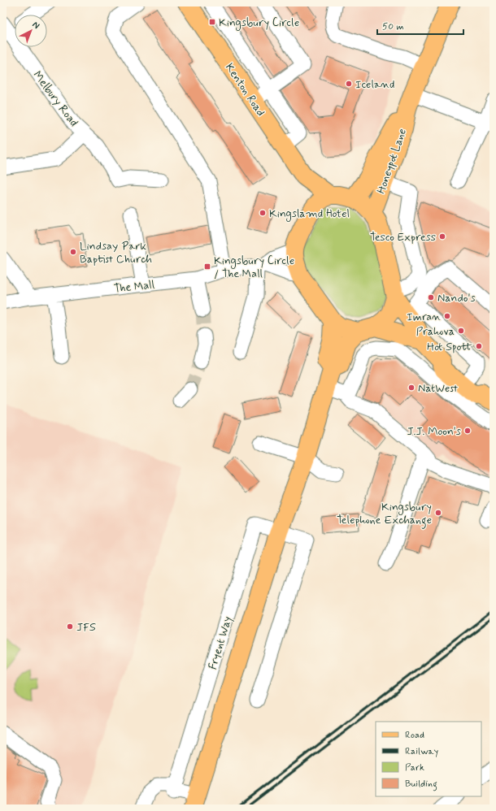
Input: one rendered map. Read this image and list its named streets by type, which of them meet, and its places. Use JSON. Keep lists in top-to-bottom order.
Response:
{
  "streets": {
    "main road": ["Kenton Road", "Honeypot Lane", "Fryent Way"],
    "street": ["Melbury Road", "The Mall"]
  },
  "places": {
    "transit": ["Kingsbury Circle", "Kingsbury Circle / The Mall"],
    "other": [
      "Iceland",
      "Kingslamd Hotel",
      "Tesco Express",
      "Lindsay Park Baptist Church",
      "Nando's",
      "Imran",
      "Prahova",
      "Hot Spott",
      "NatWest",
      "J.J. Moon's",
      "Kingsbury Telephone Exchange",
      "JFS"
    ]
  },
  "legend": [
    "Road",
    "Railway",
    "Park",
    "Building"
  ],
  "scale_bar": "50 m",
  "north": "top right"
}
